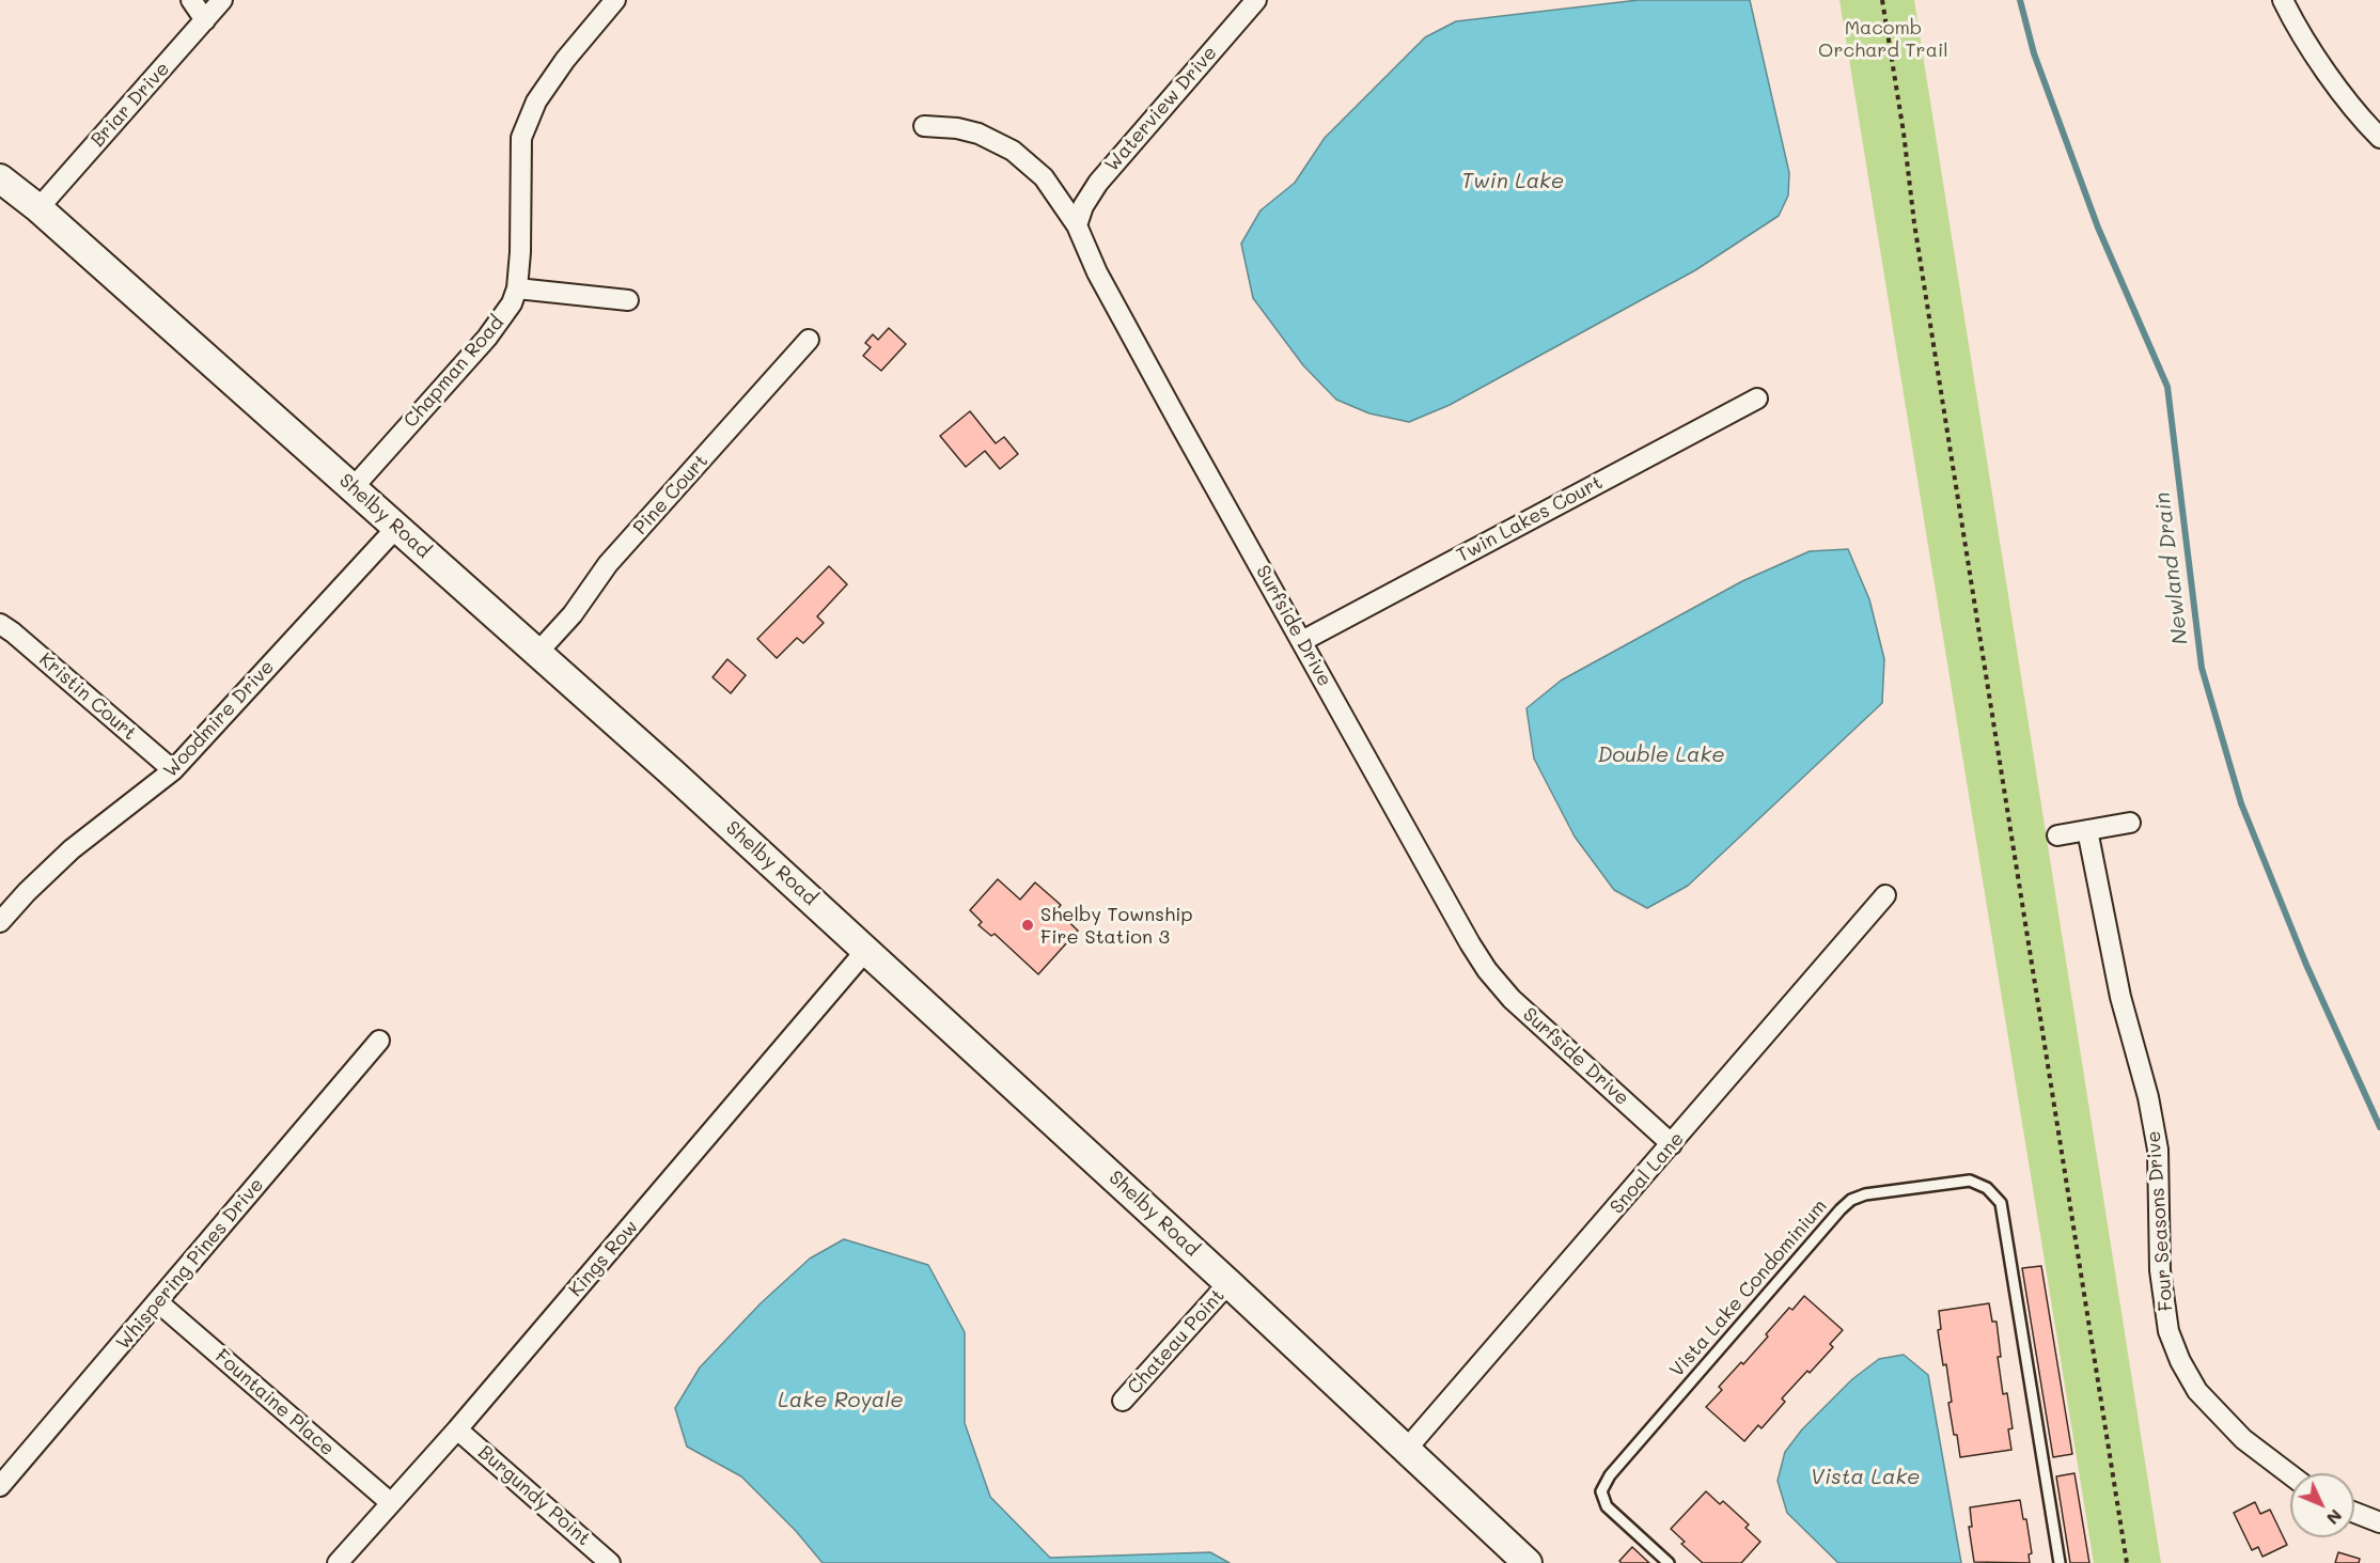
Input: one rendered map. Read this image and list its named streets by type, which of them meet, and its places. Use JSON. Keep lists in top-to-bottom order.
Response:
{
  "streets": {
    "street": [
      "Briar Drive",
      "Waterview Drive",
      "Chapman Road",
      "Pine Court",
      "Shelby Road",
      "Twin Lakes Court",
      "Surfside Drive",
      "Kristin Court",
      "Woodmire Drive",
      "Snoal Lane",
      "Four Seasons Drive",
      "Kings Row",
      "Whispering Pines Drive",
      "Chateau Point",
      "Fountaine Place",
      "Burgundy Point"
    ],
    "lane": ["Vista Lake Condominium"]
  },
  "crossings": [
    ["Briar Drive", "Shelby Road"],
    ["Waterview Drive", "Surfside Drive"],
    ["Chapman Road", "Shelby Road"],
    ["Pine Court", "Shelby Road"],
    ["Shelby Road", "Woodmire Drive"],
    ["Shelby Road", "Snoal Lane"],
    ["Shelby Road", "Kings Row"],
    ["Shelby Road", "Chateau Point"],
    ["Twin Lakes Court", "Surfside Drive"],
    ["Surfside Drive", "Snoal Lane"],
    ["Kristin Court", "Woodmire Drive"],
    ["Kings Row", "Fountaine Place"],
    ["Kings Row", "Burgundy Point"],
    ["Whispering Pines Drive", "Fountaine Place"]
  ],
  "water": [
    "Twin Lake",
    "Newland Drain",
    "Double Lake",
    "Lake Royale",
    "Vista Lake"
  ],
  "parks": ["Macomb Orchard Trail"],
  "places": ["Shelby Township Fire Station 3"],
  "north": "bottom right"
}
